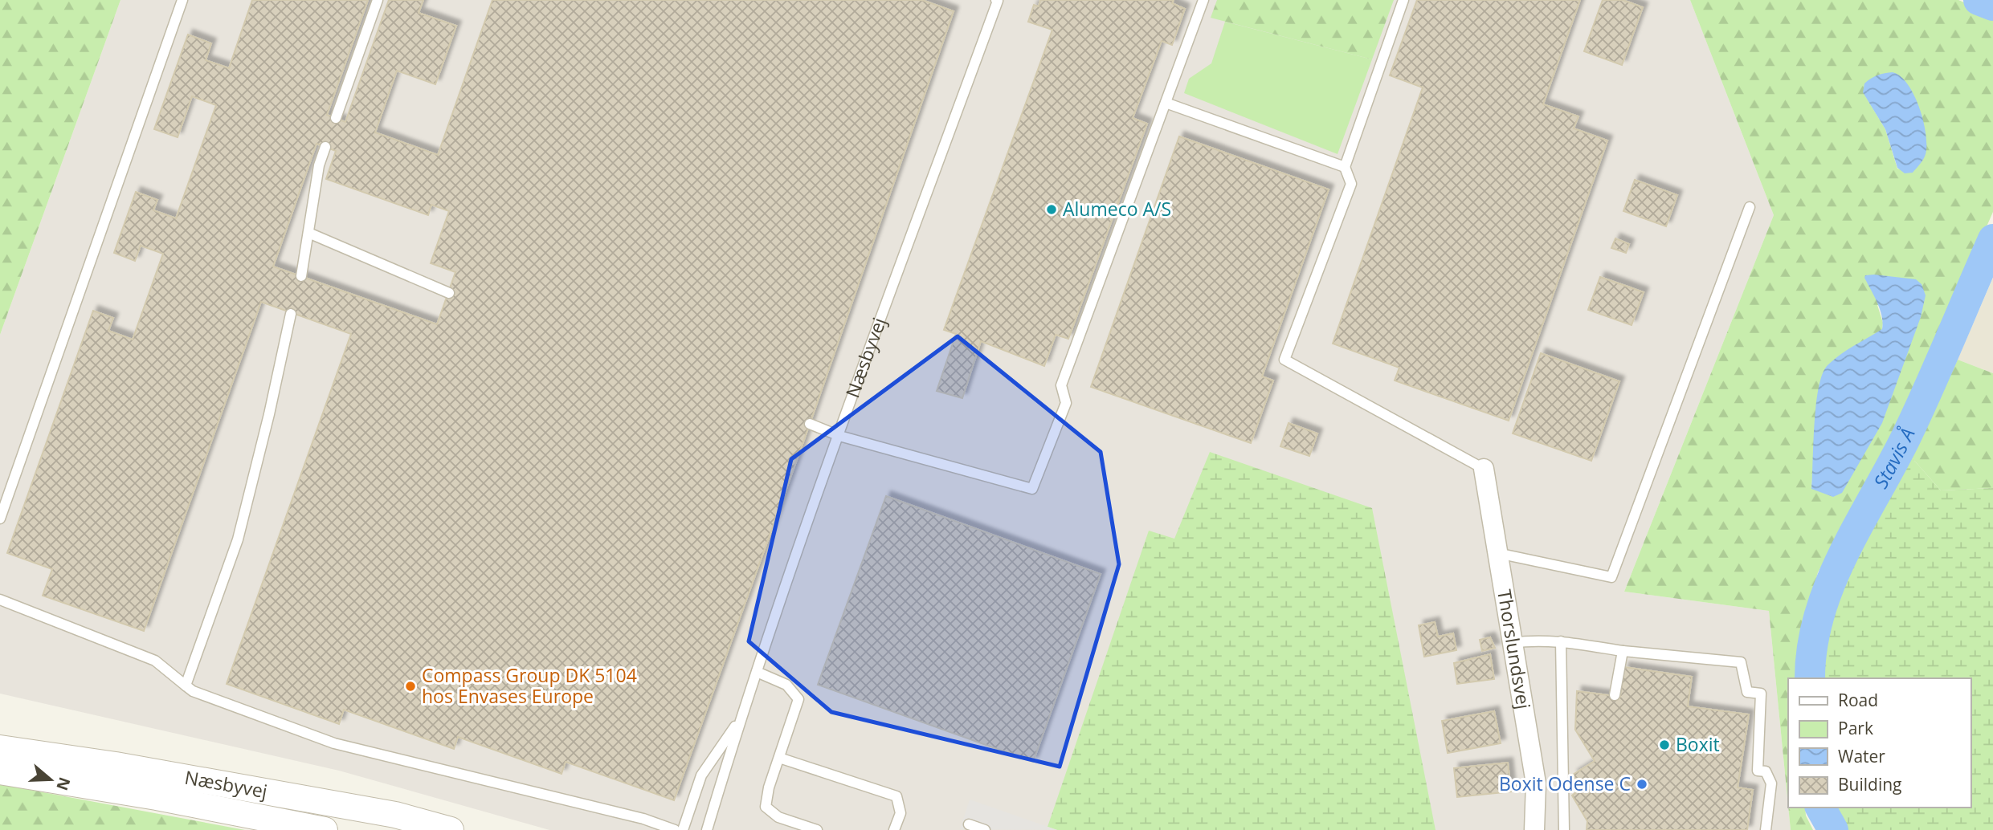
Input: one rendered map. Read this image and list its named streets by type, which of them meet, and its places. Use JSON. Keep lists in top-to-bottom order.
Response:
{
  "streets": {
    "street": ["Næsbyvej", "Thorslundsvej"]
  },
  "water": ["Stavis Å"],
  "places": [
    "Alumeco A/S",
    "Compass Group DK 5104 hos Envases Europe",
    "Boxit",
    "Boxit Odense C"
  ],
  "legend": [
    "Road",
    "Park",
    "Water",
    "Building"
  ],
  "north": "right"
}
